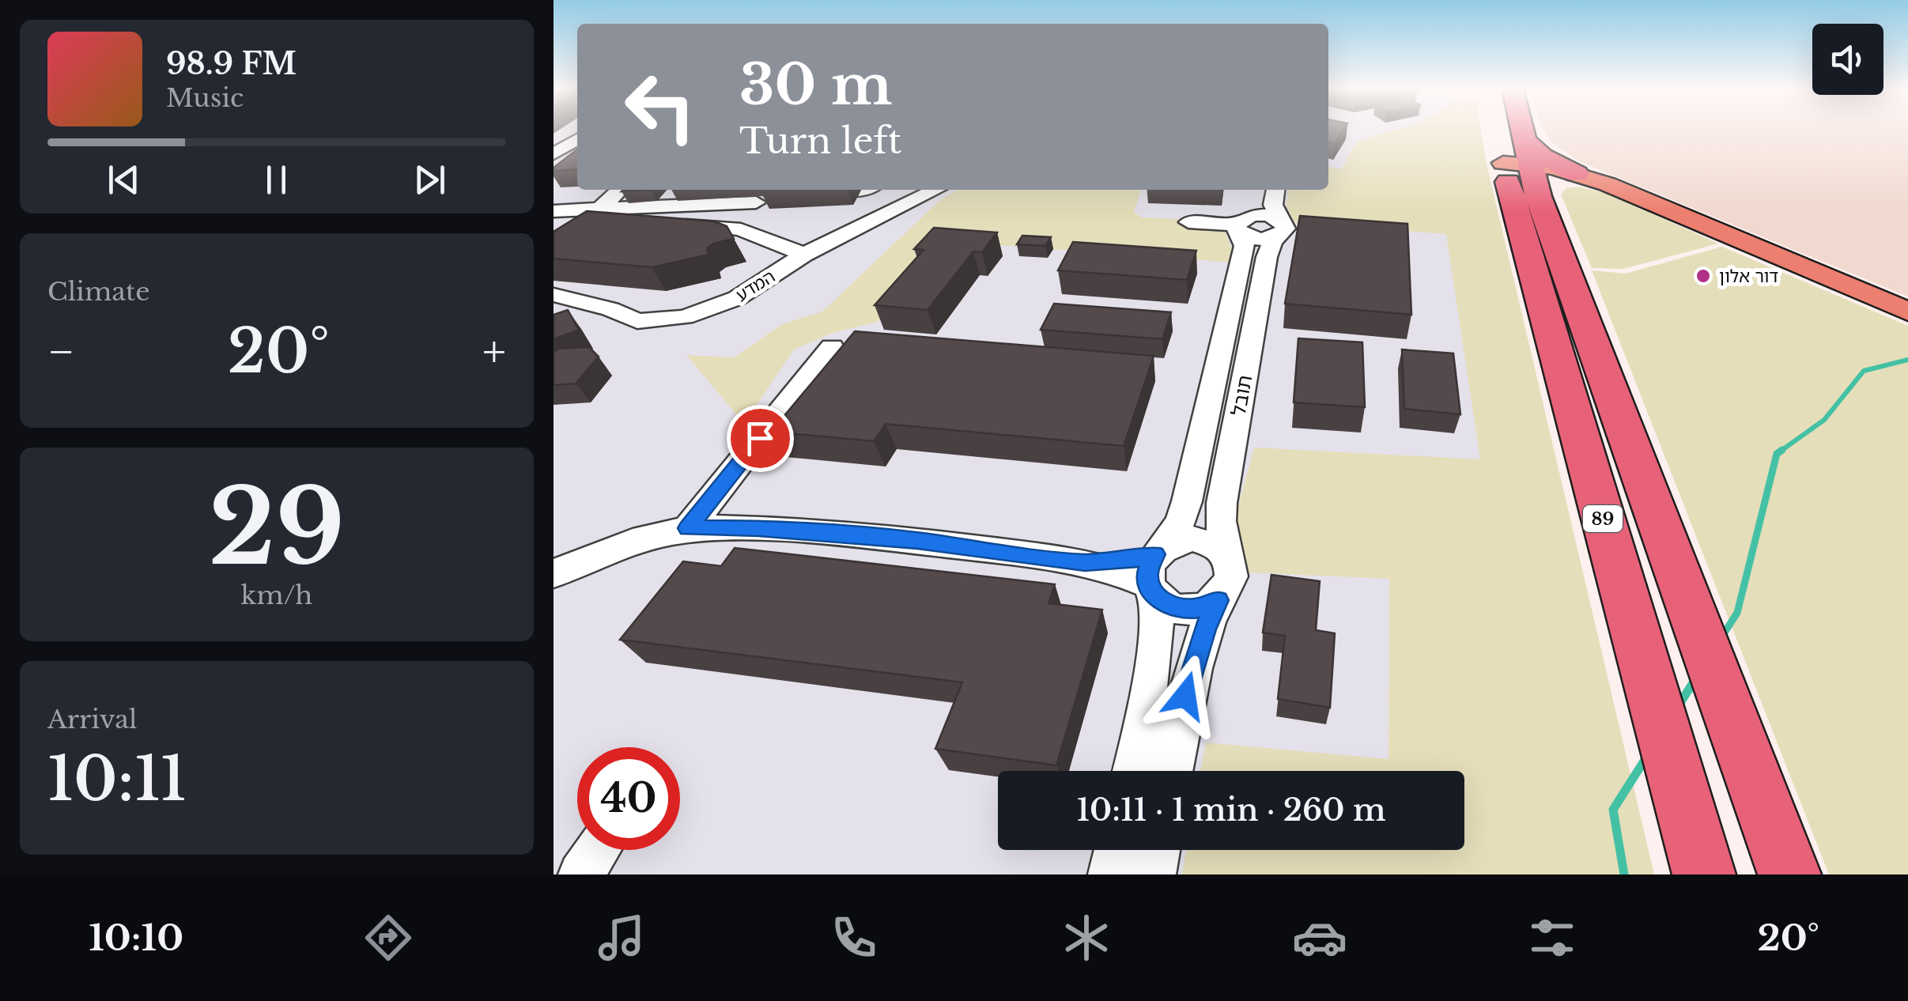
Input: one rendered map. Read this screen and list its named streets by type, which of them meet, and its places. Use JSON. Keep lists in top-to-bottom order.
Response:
{
  "streets": {
    "highway": ["89"],
    "street": ["המדע", "תובל"]
  },
  "places": ["דור אלון"],
  "page": {
    "turn": ["30 m", "Turn left"],
    "song": ["98.9 FM", "Music"],
    "tile": [
      "Climate",
      ["29", "km/h"],
      ["Arrival", "10:11"]
    ],
    "heat": ["−", "20°", "+"],
    "limit": "40",
    "trip": "10:11 · 1 min · 260 m",
    "tabs": ["10:10", "20°"]
  }
}
